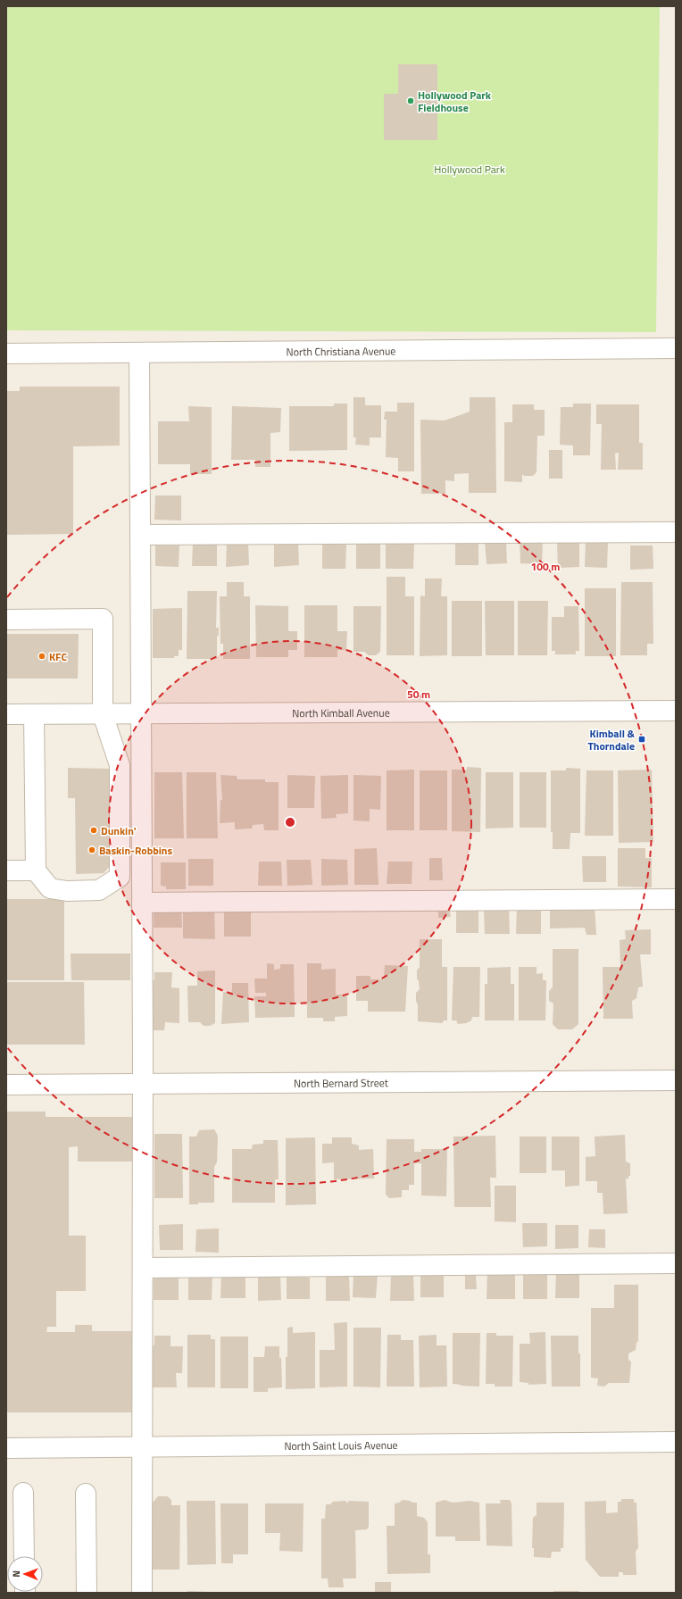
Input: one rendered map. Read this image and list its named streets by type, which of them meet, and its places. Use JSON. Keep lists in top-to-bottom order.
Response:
{
  "streets": {
    "street": [
      "North Christiana Avenue",
      "North Kimball Avenue",
      "North Bernard Street",
      "North Saint Louis Avenue"
    ]
  },
  "parks": ["Hollywood Park"],
  "places": {
    "other": [
      "Hollywood Park Fieldhouse",
      "KFC",
      "Dunkin'",
      "Baskin-Robbins"
    ],
    "transit": ["Kimball & Thorndale"]
  },
  "north": "left",
  "rings": ["100 m", "50 m"]
}
